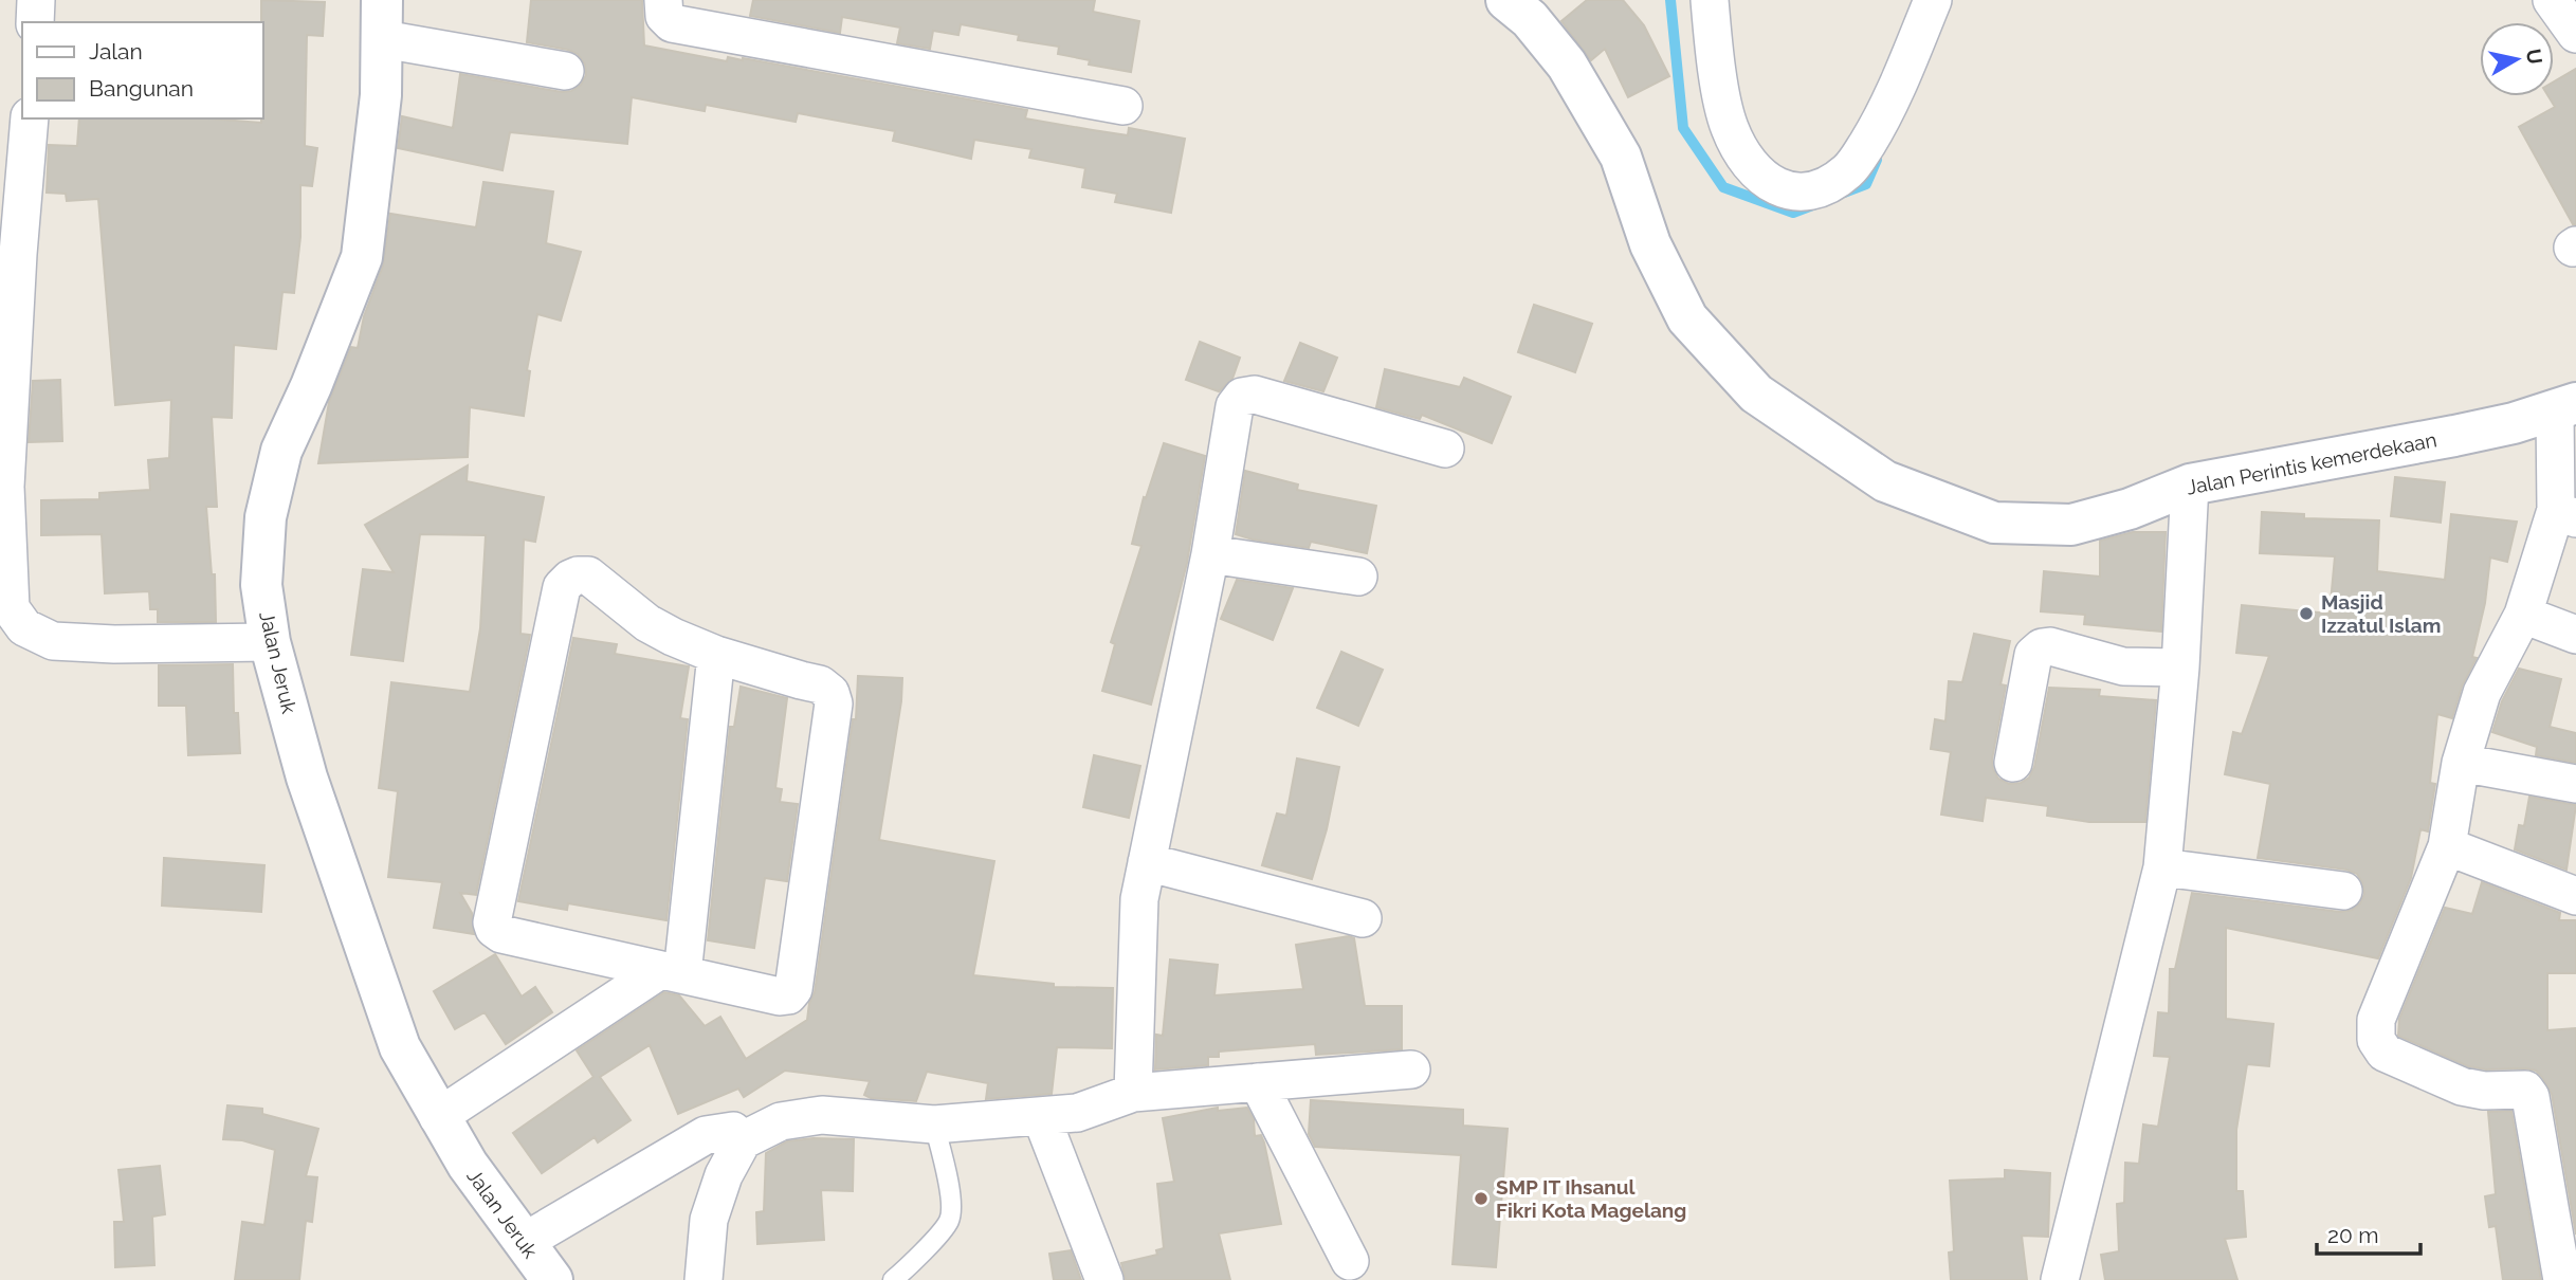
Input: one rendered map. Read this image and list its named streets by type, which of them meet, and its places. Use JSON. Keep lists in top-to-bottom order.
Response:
{
  "streets": {
    "main road": ["Jalan Perintis kemerdekaan", "Jalan Jeruk"]
  },
  "places": ["Masjid Izzatul Islam", "SMP IT Ihsanul Fikri Kota Magelang"],
  "legend": ["Jalan", "Bangunan"],
  "scale_bar": "20 m",
  "north": "right"
}
